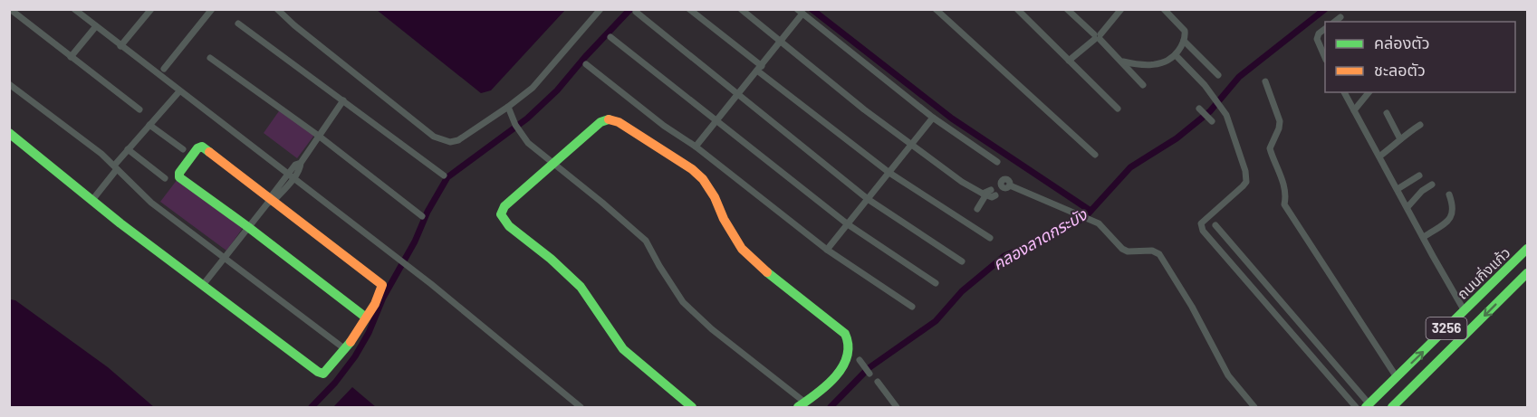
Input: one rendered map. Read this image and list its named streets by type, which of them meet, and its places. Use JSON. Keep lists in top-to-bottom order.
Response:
{
  "streets": {
    "street": ["ถนนกิ่งแก้ว", "3256"]
  },
  "water": ["คลองลาดกระบัง"],
  "legend": ["คล่องตัว", "ชะลอตัว"]
}
